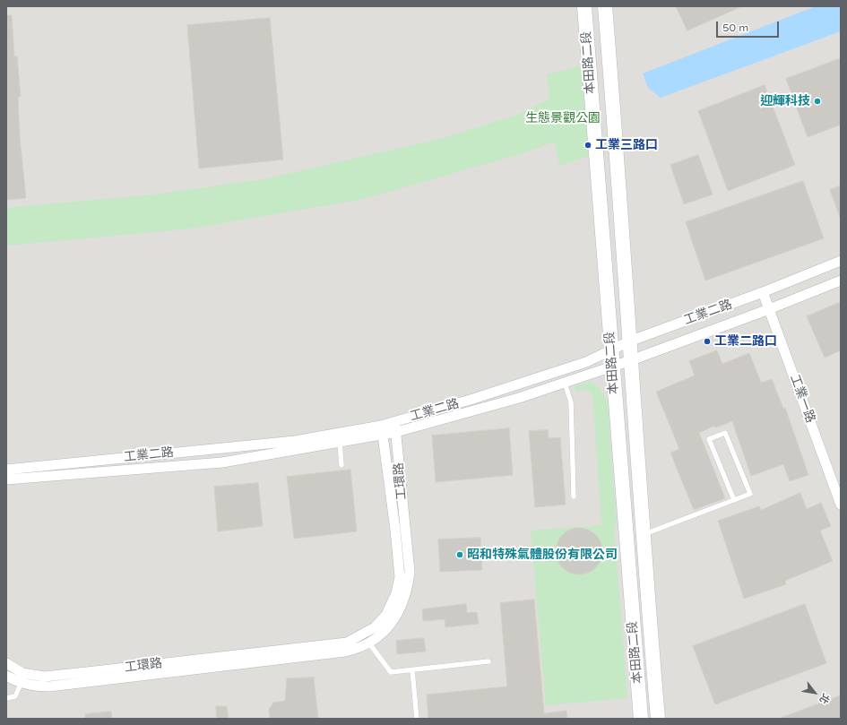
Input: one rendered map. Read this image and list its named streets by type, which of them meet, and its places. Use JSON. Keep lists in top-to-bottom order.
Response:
{
  "streets": {
    "street": [
      "本田路二段",
      "工業二路",
      "工業一路",
      "工環路"
    ]
  },
  "crossings": [
    ["本田路二段", "工業二路"],
    ["工業二路", "工業一路"],
    ["工業二路", "工環路"]
  ],
  "parks": ["生態景觀公園"],
  "places": [
    "迎輝科技",
    "工業三路口",
    "工業二路口",
    "昭和特殊氣體股份有限公司"
  ],
  "scale_bar": "50 m",
  "north": "bottom right"
}
